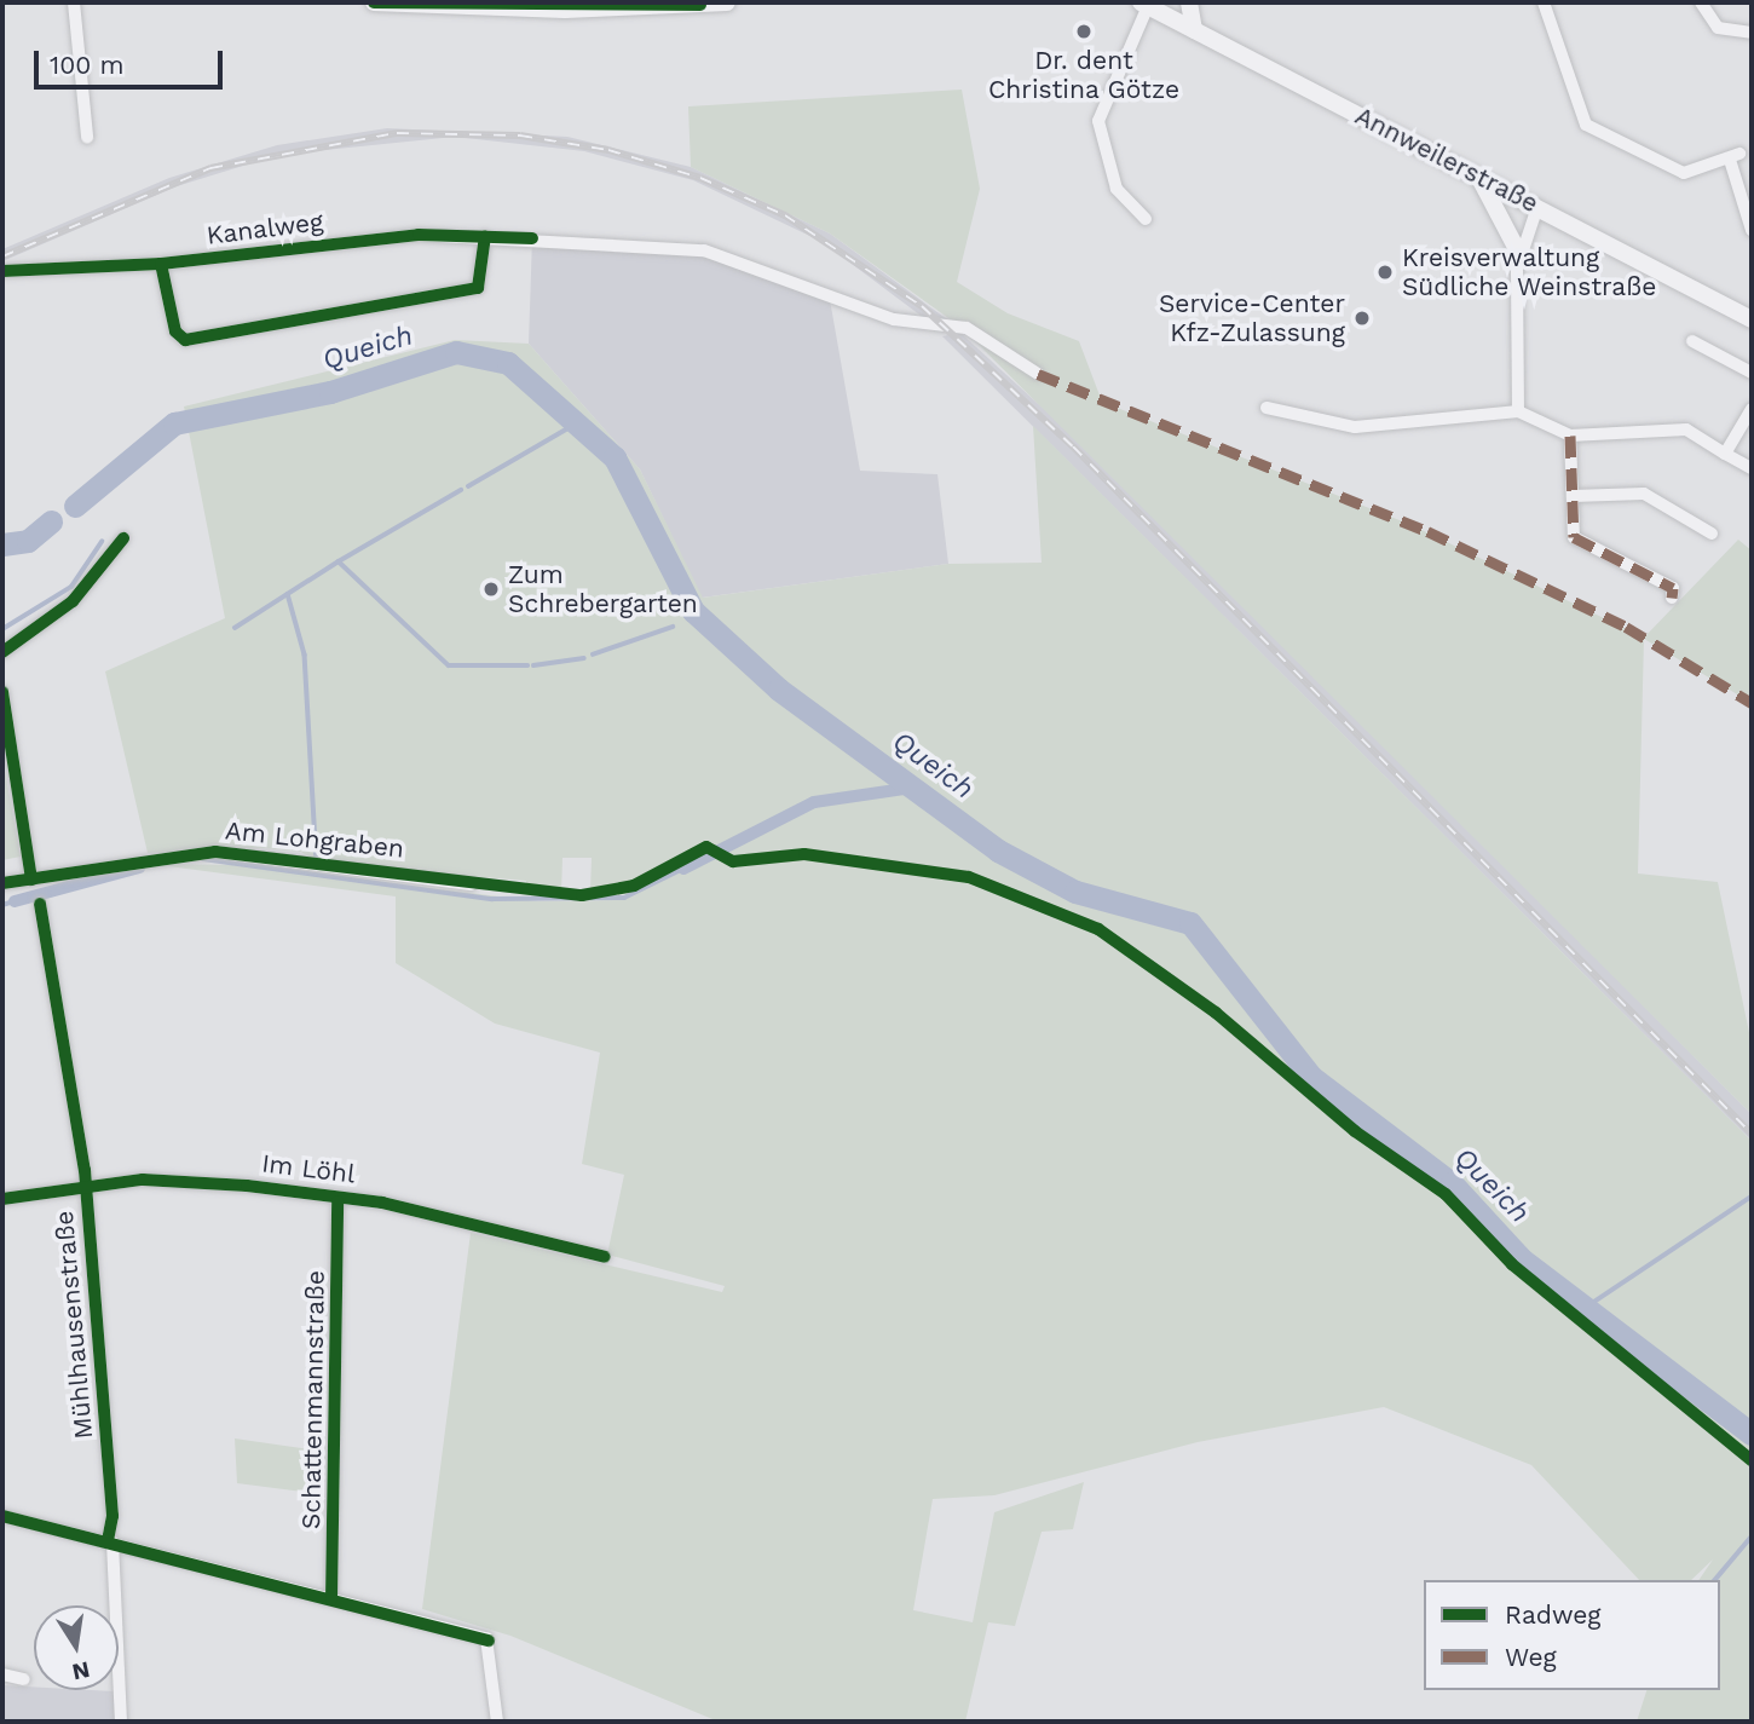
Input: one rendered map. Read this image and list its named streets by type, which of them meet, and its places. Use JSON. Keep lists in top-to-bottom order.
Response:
{
  "streets": {
    "street": [
      "Annweilerstraße",
      "Kanalweg",
      "Am Lohgraben",
      "Im Löhl",
      "Mühlhausenstraße",
      "Schattenmannstraße"
    ]
  },
  "crossings": [
    ["Im Löhl", "Mühlhausenstraße"],
    ["Im Löhl", "Schattenmannstraße"]
  ],
  "water": ["Queich"],
  "places": [
    "Dr. dent Christina Götze",
    "Kreisverwaltung Südliche Weinstraße",
    "Service-Center Kfz-Zulassung",
    "Zum Schrebergarten"
  ],
  "legend": ["Radweg", "Weg"],
  "scale_bar": "100 m",
  "north": "bottom"
}
